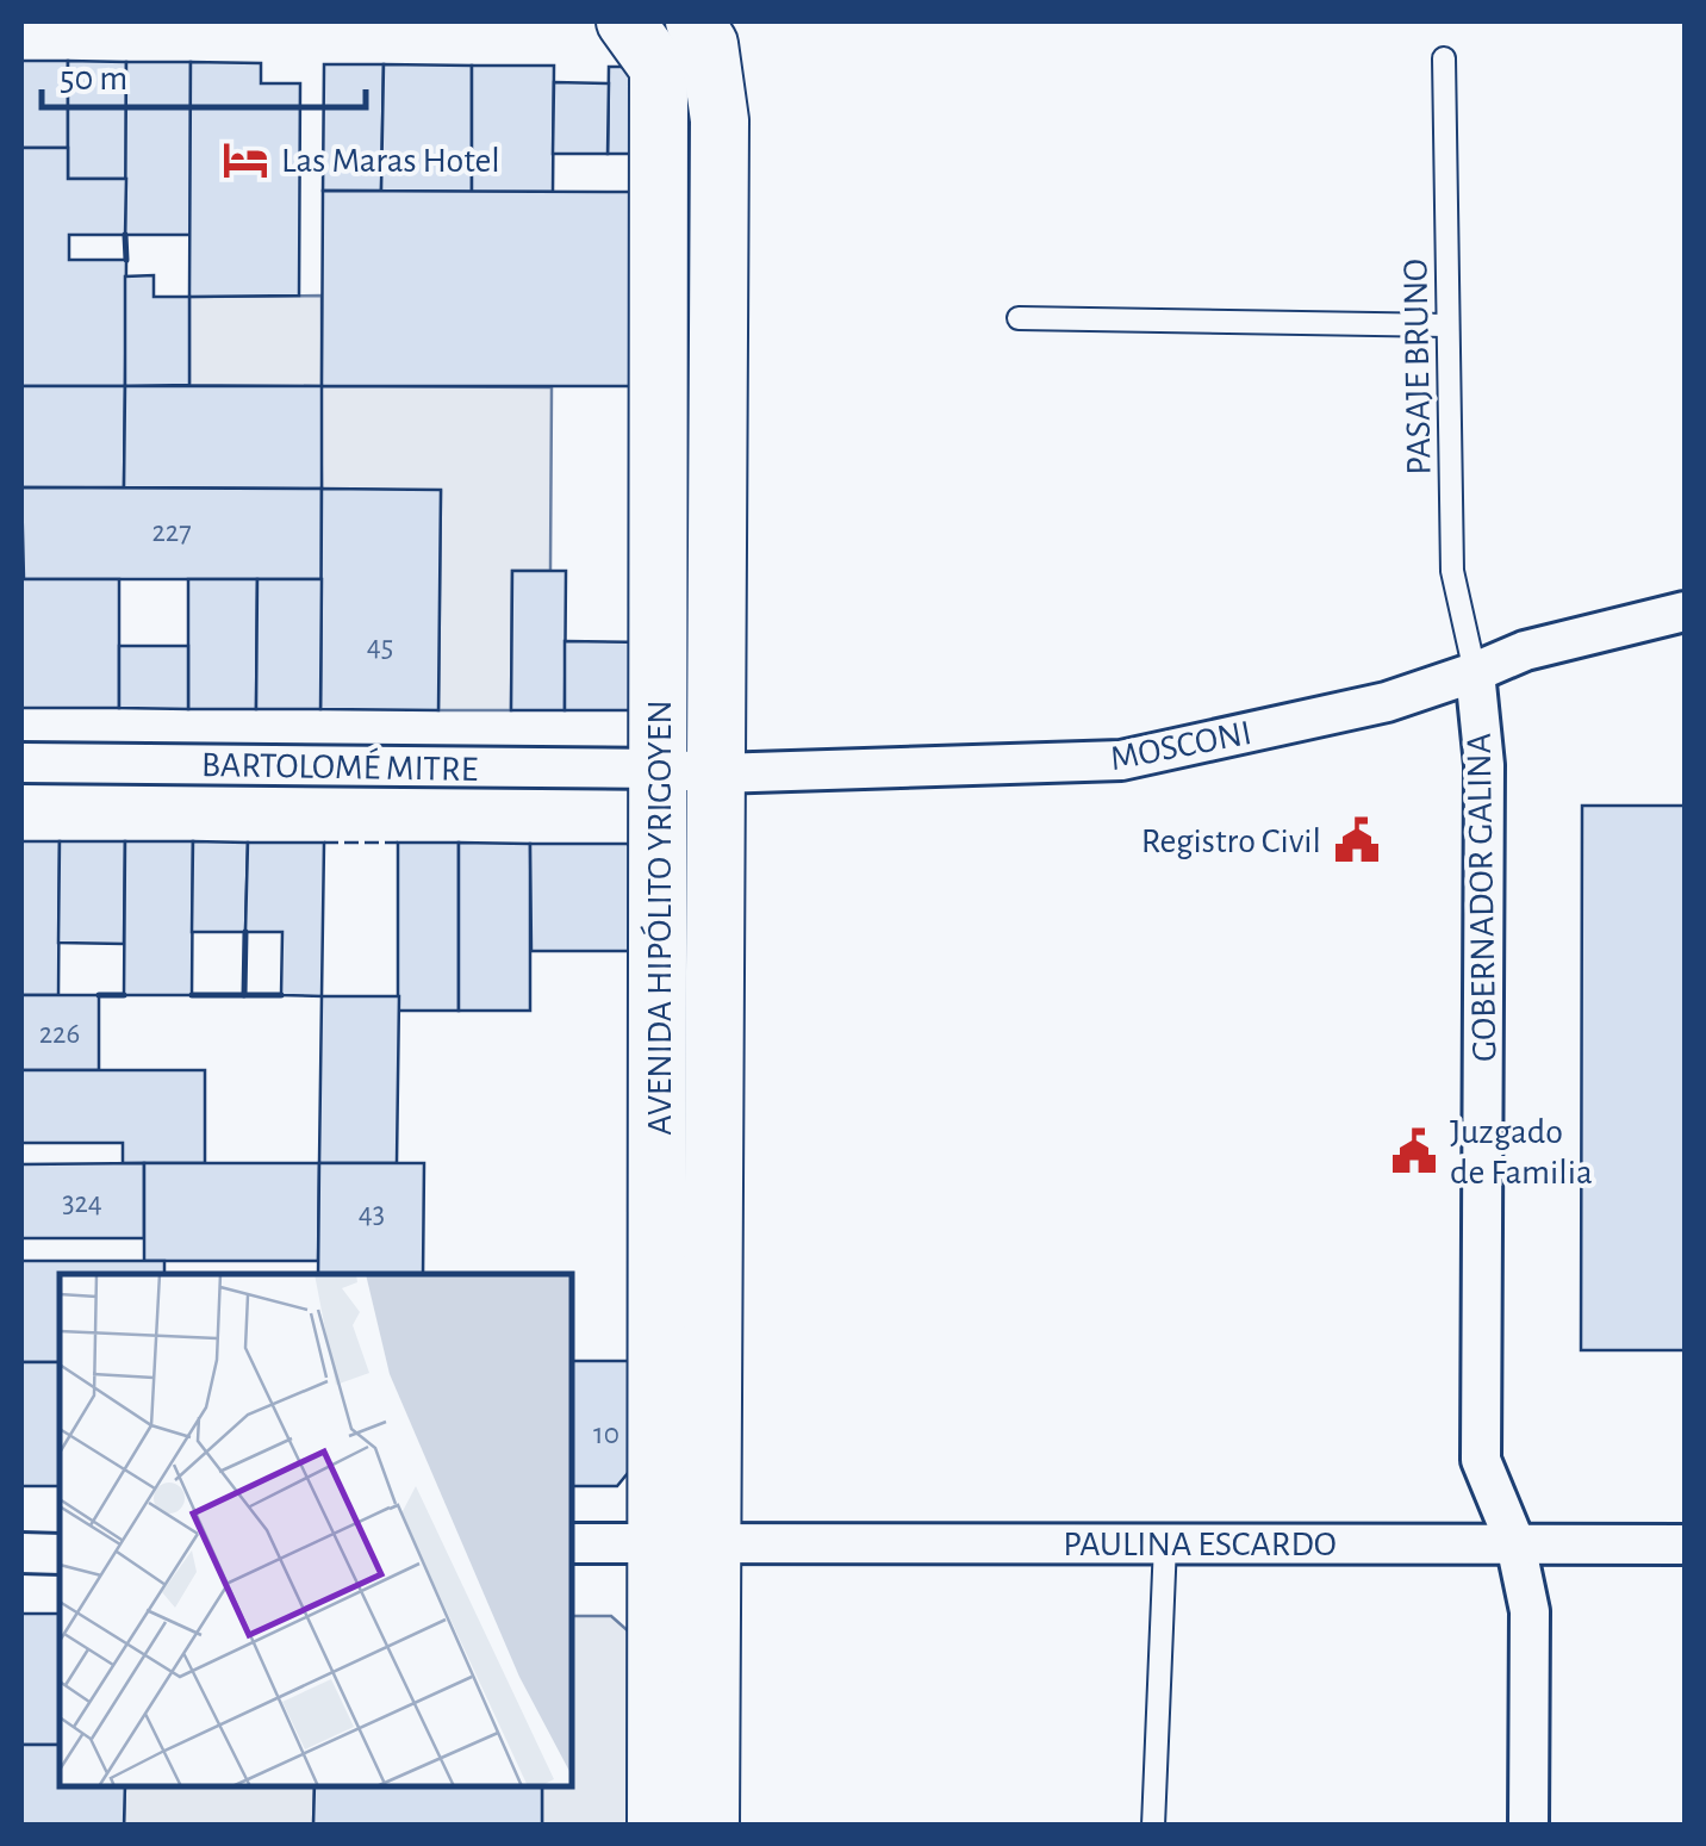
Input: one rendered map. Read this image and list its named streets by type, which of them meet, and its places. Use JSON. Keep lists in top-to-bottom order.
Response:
{
  "streets": {
    "main road": ["AVENIDA HIPÓLITO YRIGOYEN"],
    "street": [
      "MOSCONI",
      "BARTOLOMÉ MITRE",
      "GOBERNADOR GALINA",
      "PAULINA ESCARDO"
    ],
    "lane": ["PASAJE BRUNO"]
  },
  "crossings": [
    ["PASAJE BRUNO", "MOSCONI"],
    ["PASAJE BRUNO", "GOBERNADOR GALINA"],
    ["MOSCONI", "BARTOLOMÉ MITRE"],
    ["MOSCONI", "GOBERNADOR GALINA"],
    ["MOSCONI", "AVENIDA HIPÓLITO YRIGOYEN"],
    ["BARTOLOMÉ MITRE", "AVENIDA HIPÓLITO YRIGOYEN"],
    ["GOBERNADOR GALINA", "PAULINA ESCARDO"],
    ["AVENIDA HIPÓLITO YRIGOYEN", "PAULINA ESCARDO"]
  ],
  "places": {
    "hotel": ["Las Maras Hotel"],
    "public building": ["Registro Civil", "Juzgado de Familia"]
  },
  "house_numbers": [
    "227",
    "45",
    "226",
    "324",
    "43",
    "10"
  ],
  "scale_bar": "50 m"
}
